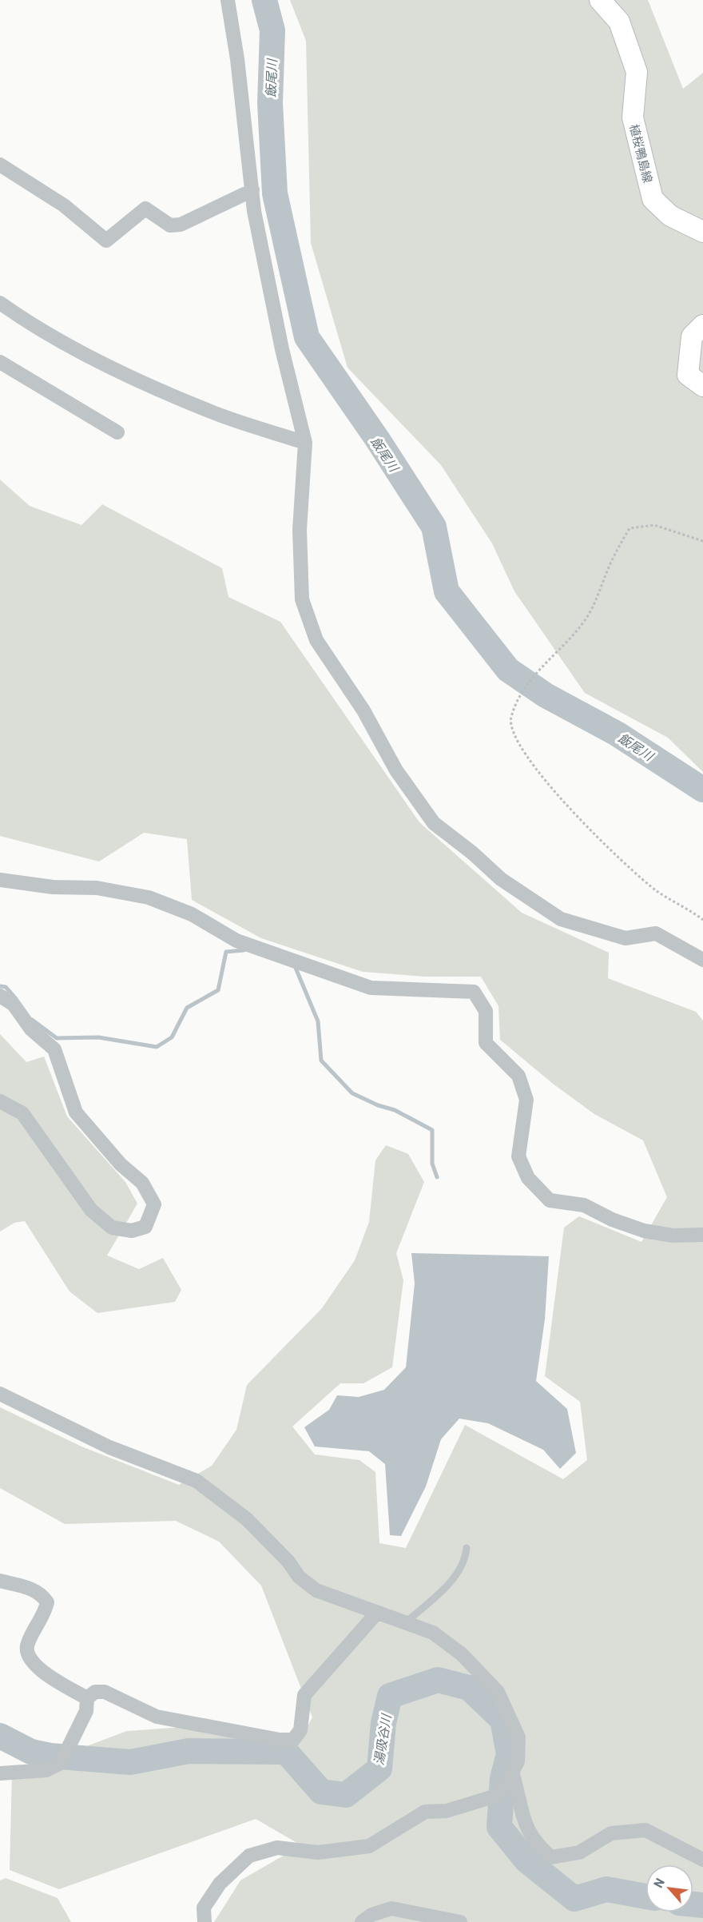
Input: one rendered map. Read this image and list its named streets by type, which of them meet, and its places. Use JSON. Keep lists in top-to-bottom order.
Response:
{
  "streets": {
    "main road": ["植桜鴨島線"]
  },
  "water": ["飯尾川", "湯吸谷川"],
  "north": "top left"
}
